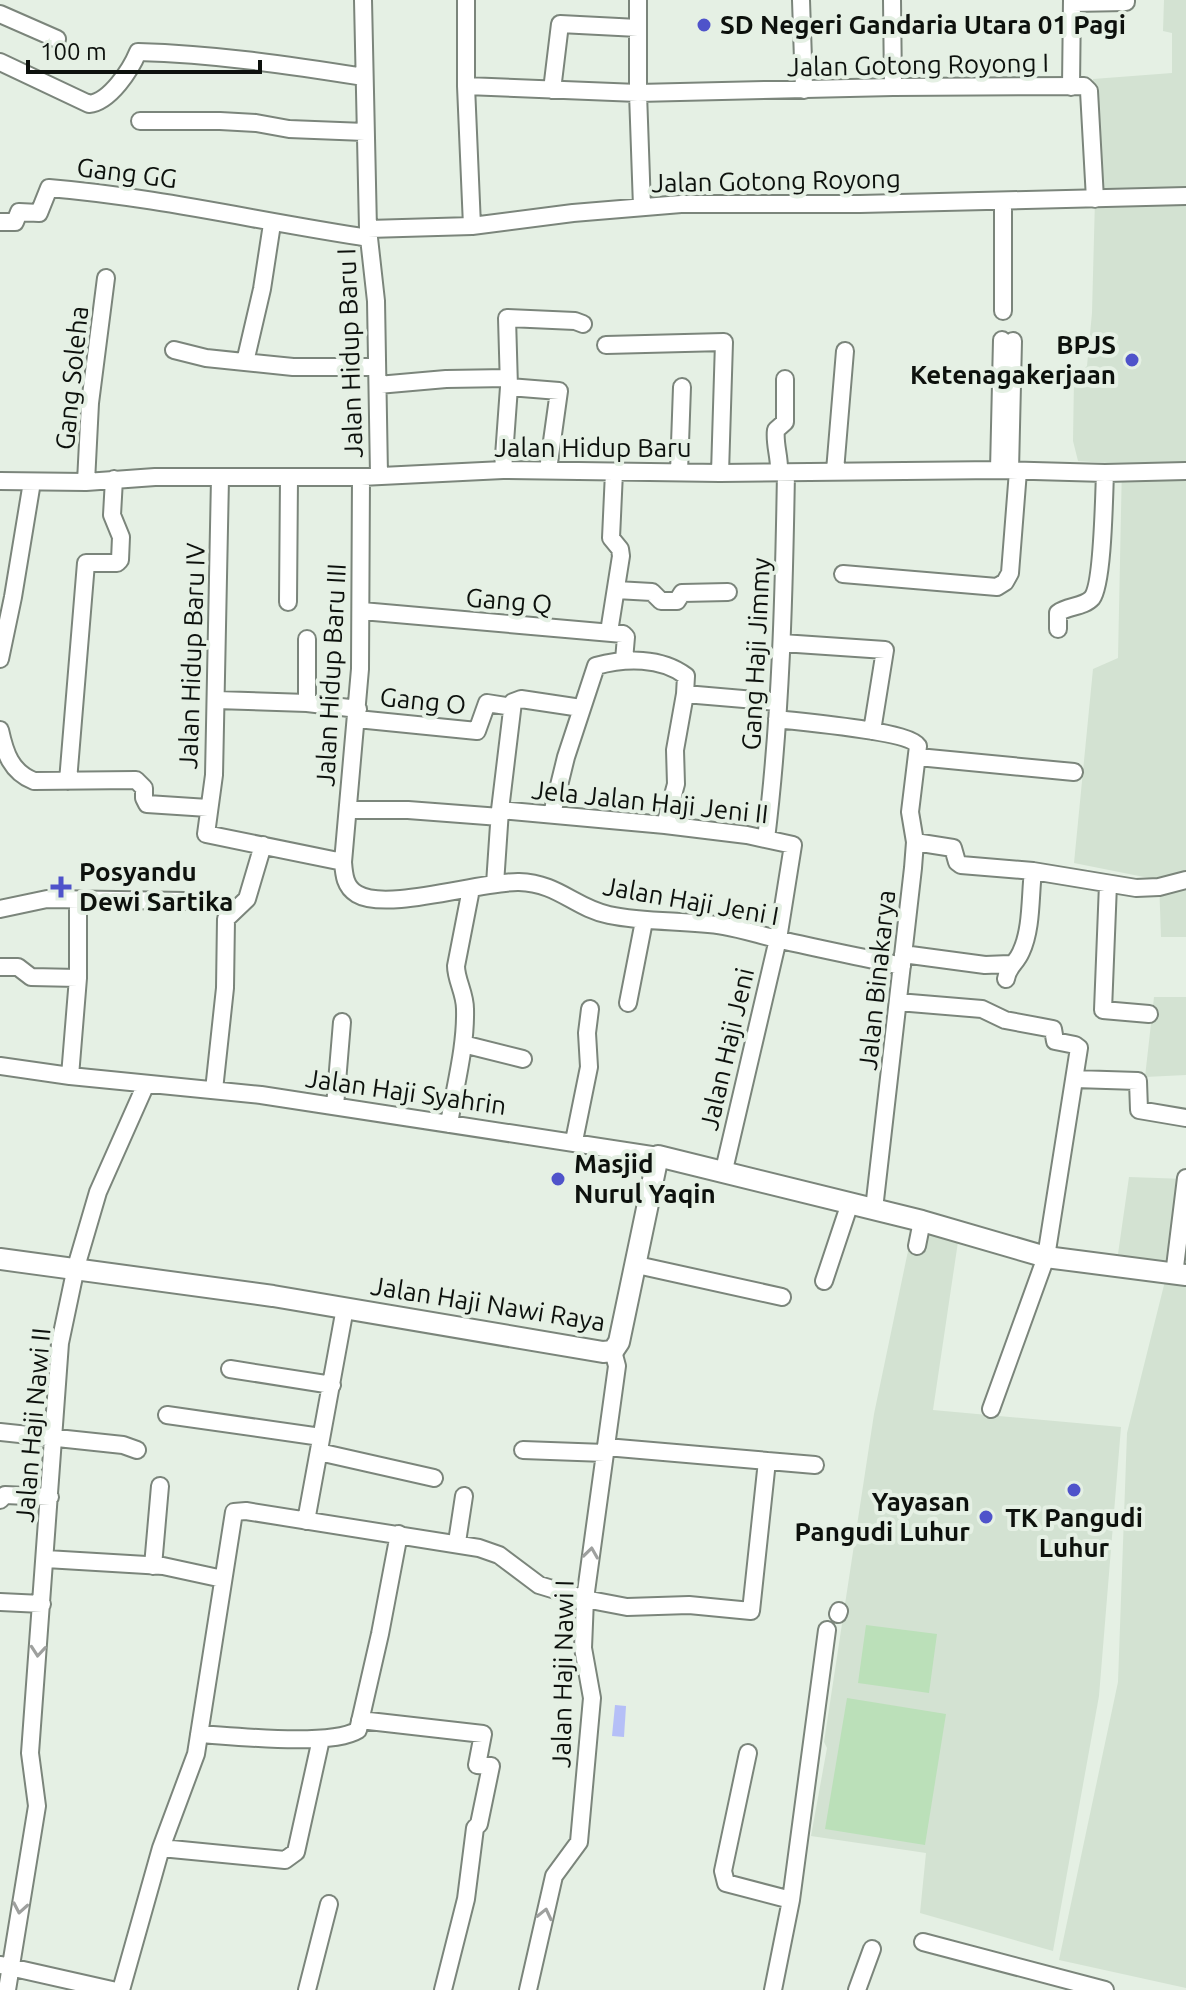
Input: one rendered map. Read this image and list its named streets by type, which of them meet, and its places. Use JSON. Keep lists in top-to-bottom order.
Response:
{
  "streets": {
    "street": [
      "Jalan Gotong Royong I",
      "Gang GG",
      "Jalan Gotong Royong",
      "Jalan Hidup Baru I",
      "Gang Soleha",
      "Jalan Hidup Baru",
      "Gang Q",
      "Gang Haji Jimmy",
      "Jalan Hidup Baru IV",
      "Jalan Hidup Baru III",
      "Gang O",
      "Jela Jalan Haji Jeni II",
      "Jalan Haji Jeni I",
      "Jalan Binakarya",
      "Jalan Haji Jeni",
      "Jalan Haji Syahrin",
      "Jalan Haji Nawi Raya",
      "Jalan Haji Nawi II",
      "Jalan Haji Nawi I"
    ]
  },
  "crossings": [
    ["Jalan Gotong Royong I", "Jalan Gotong Royong"],
    ["Gang GG", "Jalan Gotong Royong"],
    ["Jalan Gotong Royong", "Jalan Hidup Baru I"],
    ["Jalan Hidup Baru I", "Jalan Hidup Baru"],
    ["Gang Soleha", "Jalan Hidup Baru"],
    ["Jalan Hidup Baru", "Gang Haji Jimmy"],
    ["Jalan Hidup Baru", "Jalan Hidup Baru IV"],
    ["Jalan Hidup Baru", "Jalan Hidup Baru III"],
    ["Gang Q", "Jalan Hidup Baru III"],
    ["Gang Haji Jimmy", "Jela Jalan Haji Jeni II"],
    ["Jalan Hidup Baru III", "Gang O"],
    ["Jalan Hidup Baru III", "Jela Jalan Haji Jeni II"],
    ["Jalan Hidup Baru III", "Jalan Haji Jeni I"],
    ["Jela Jalan Haji Jeni II", "Jalan Haji Jeni I"],
    ["Jela Jalan Haji Jeni II", "Jalan Haji Jeni"],
    ["Jalan Haji Jeni I", "Jalan Binakarya"],
    ["Jalan Haji Jeni I", "Jalan Haji Jeni"],
    ["Jalan Haji Syahrin", "Jalan Haji Nawi Raya"],
    ["Jalan Haji Nawi Raya", "Jalan Haji Nawi II"],
    ["Jalan Haji Nawi Raya", "Jalan Haji Nawi I"]
  ],
  "one_way": ["Jalan Haji Nawi I"],
  "places": {
    "other": [
      "SD Negeri Gandaria Utara 01 Pagi",
      "BPJS Ketenagakerjaan",
      "Masjid Nurul Yaqin",
      "TK Pangudi Luhur",
      "Yayasan Pangudi Luhur"
    ],
    "health": ["Posyandu Dewi Sartika"]
  },
  "scale_bar": "100 m"
}
